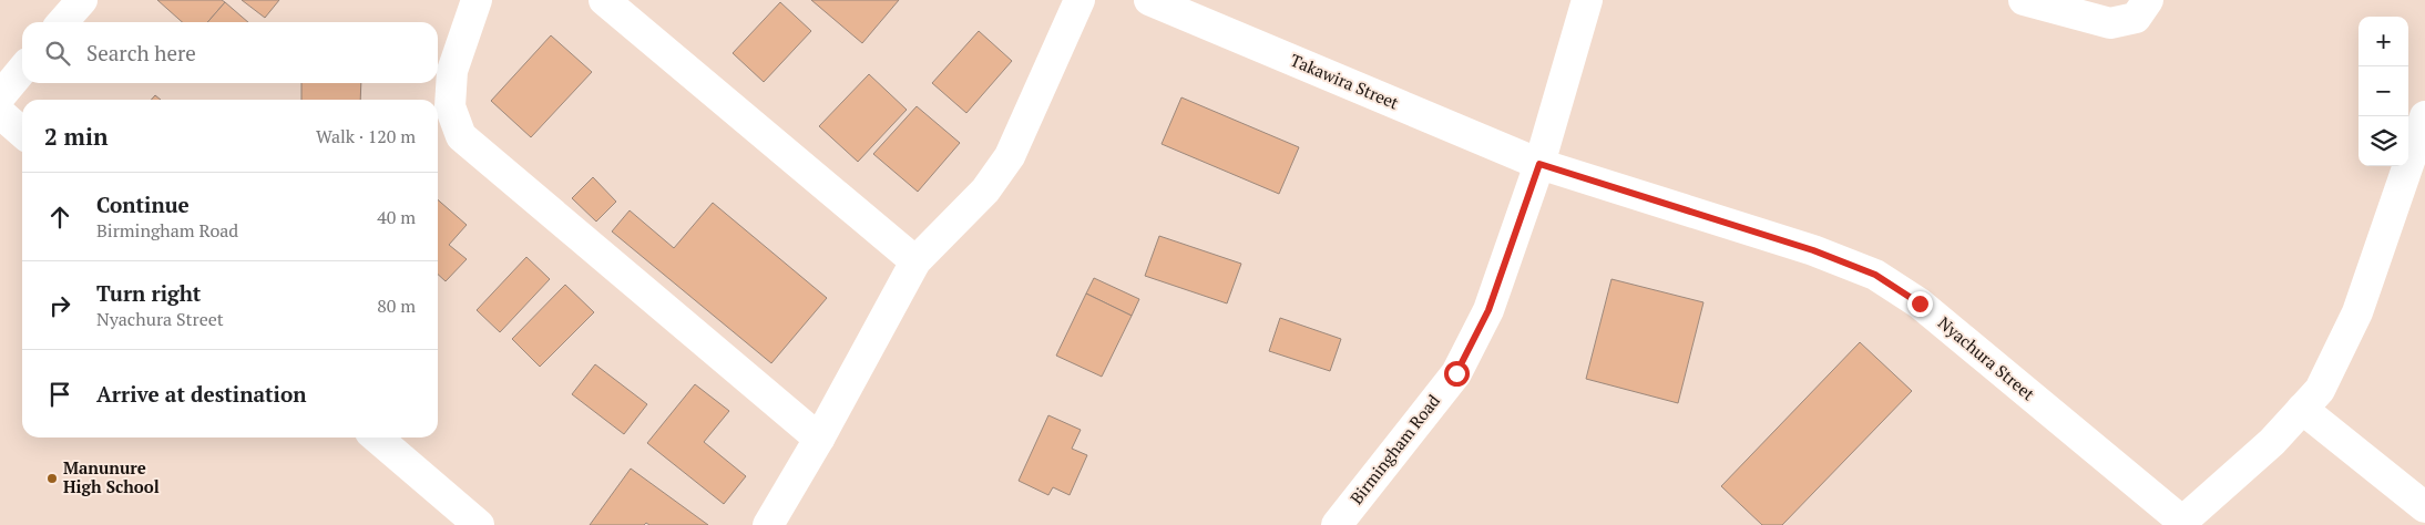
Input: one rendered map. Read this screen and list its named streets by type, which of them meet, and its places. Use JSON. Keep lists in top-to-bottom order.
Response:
{
  "streets": {
    "street": ["Takawira Street", "Nyachura Street", "Birmingham Road"]
  },
  "crossings": [
    ["Takawira Street", "Nyachura Street"],
    ["Takawira Street", "Birmingham Road"],
    ["Nyachura Street", "Birmingham Road"]
  ],
  "places": ["Manunure High School"],
  "page": {
    "map_buttons": ["+", "−"],
    "search": "Search here",
    "heading": ["2 min", "Walk · 120 m"],
    "list": [
      ["Continue", "Birmingham Road", "40 m"],
      ["Turn right", "Nyachura Street", "80 m"],
      "Arrive at destination"
    ]
  }
}
